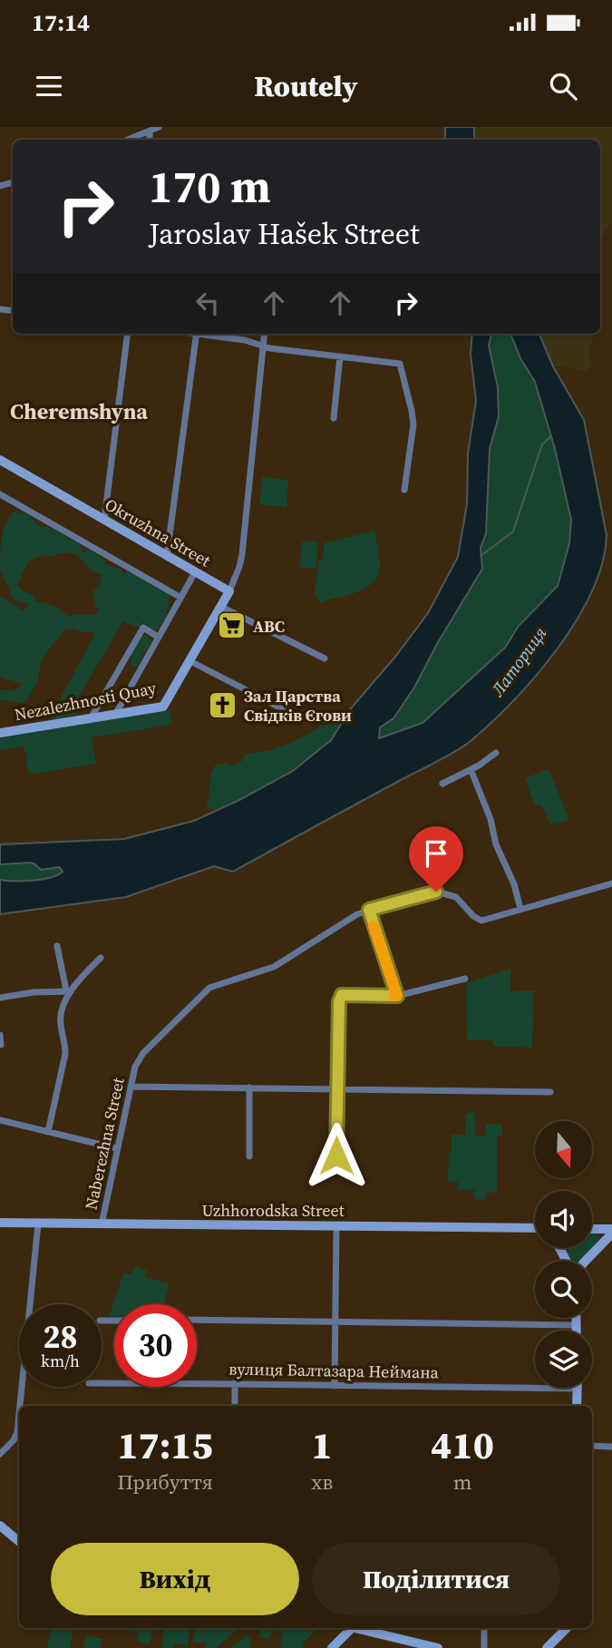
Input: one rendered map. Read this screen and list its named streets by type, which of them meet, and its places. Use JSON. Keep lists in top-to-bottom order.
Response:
{
  "streets": {
    "street": [
      "Okruzhna Street",
      "Nezalezhnosti Quay",
      "Naberezhna Street",
      "Uzhhorodska Street",
      "вулиця Балтазара Неймана"
    ]
  },
  "crossings": [
    ["Naberezhna Street", "Uzhhorodska Street"]
  ],
  "districts": ["Cheremshyna"],
  "water": ["Латориця"],
  "places": {
    "supermarket": ["ABC"],
    "church": ["Зал Царства Свідків Єгови"]
  },
  "north": "bottom",
  "page": {
    "status": "17:14",
    "header": "Routely",
    "turn": ["170 m", "Jaroslav Hašek Street"],
    "speed": "28 km/h",
    "limit": "30",
    "eta": [
      "17:15",
      "Прибуття",
      "1",
      "хв",
      "410",
      "m"
    ],
    "buttons": ["Вихід", "Поділитися"]
  }
}
